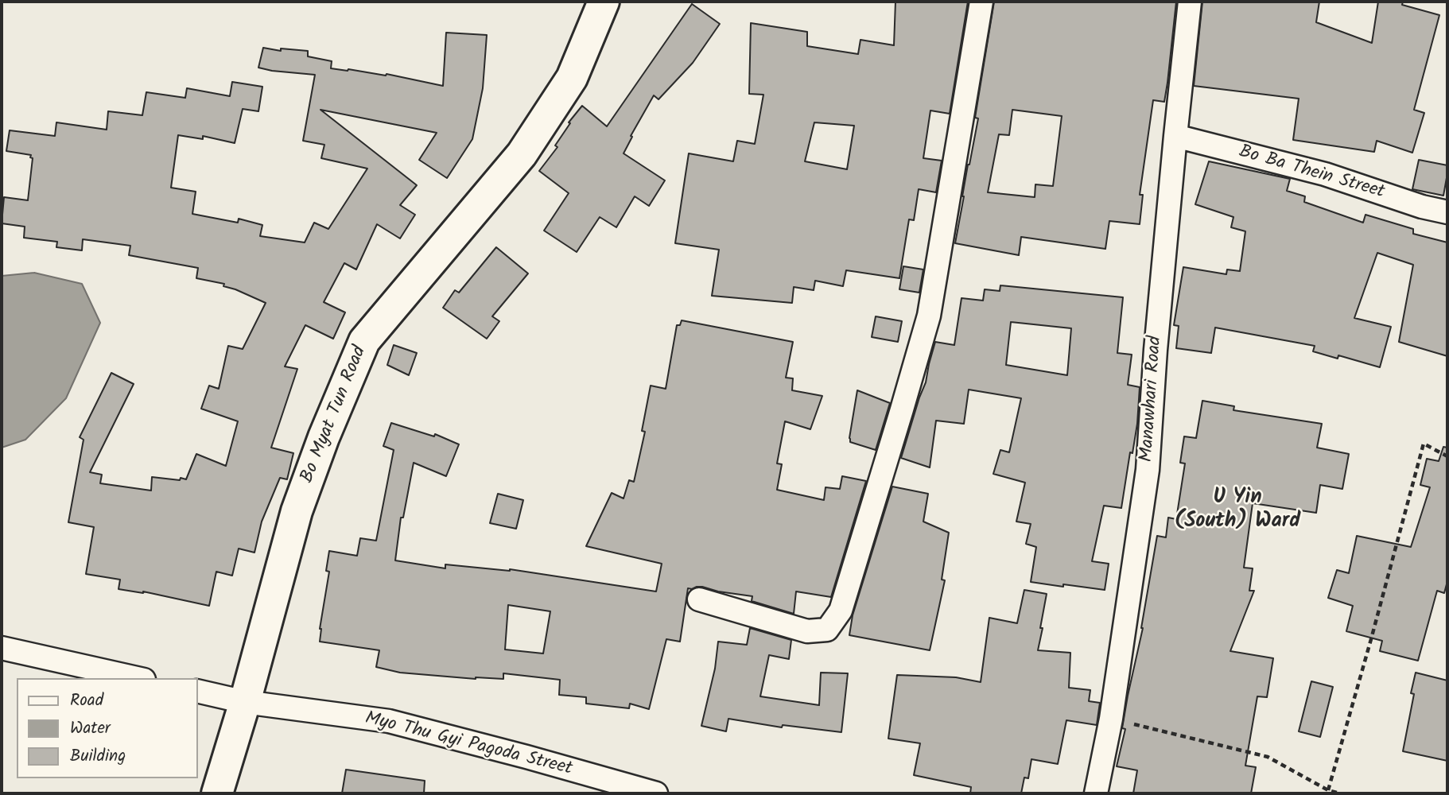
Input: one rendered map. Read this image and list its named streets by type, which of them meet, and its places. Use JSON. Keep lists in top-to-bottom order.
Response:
{
  "streets": {
    "main road": ["Bo Myat Tun Road"],
    "street": ["Bo Ba Thein Street", "Manawhari Road", "Myo Thu Gyi Pagoda Street"]
  },
  "crossings": [
    ["Bo Ba Thein Street", "Manawhari Road"],
    ["Bo Myat Tun Road", "Myo Thu Gyi Pagoda Street"]
  ],
  "districts": ["U Yin (South) Ward"],
  "legend": ["Road", "Water", "Building"]
}
